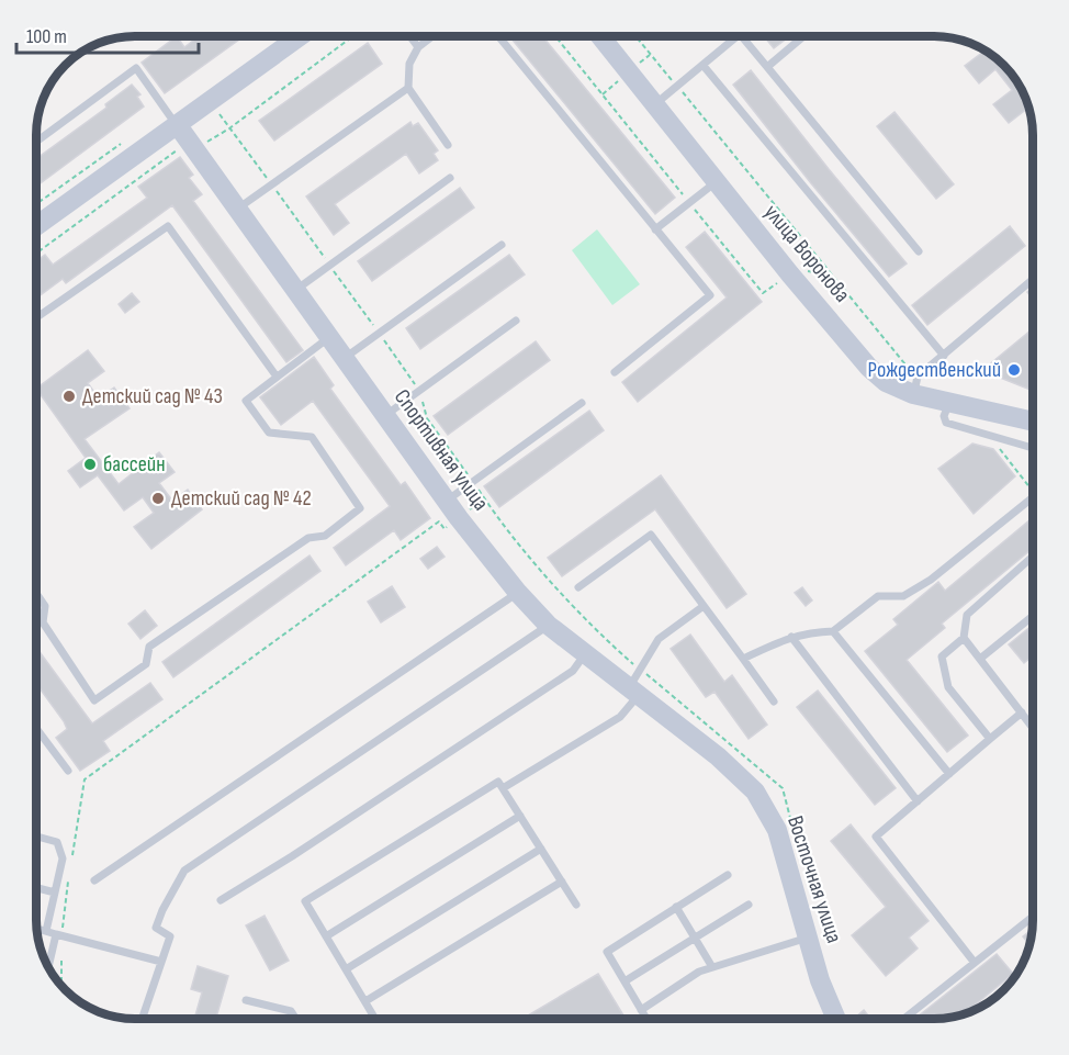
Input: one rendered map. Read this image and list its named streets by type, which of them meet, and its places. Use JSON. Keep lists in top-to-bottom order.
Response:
{
  "streets": {
    "street": ["улица Воронова", "Спортивная улица", "Восточная улица"]
  },
  "crossings": [
    ["Спортивная улица", "Восточная улица"]
  ],
  "places": [
    "Рождественский",
    "Детский сад № 43",
    "бассейн",
    "Детский сад № 42"
  ],
  "scale_bar": "100 m"
}
